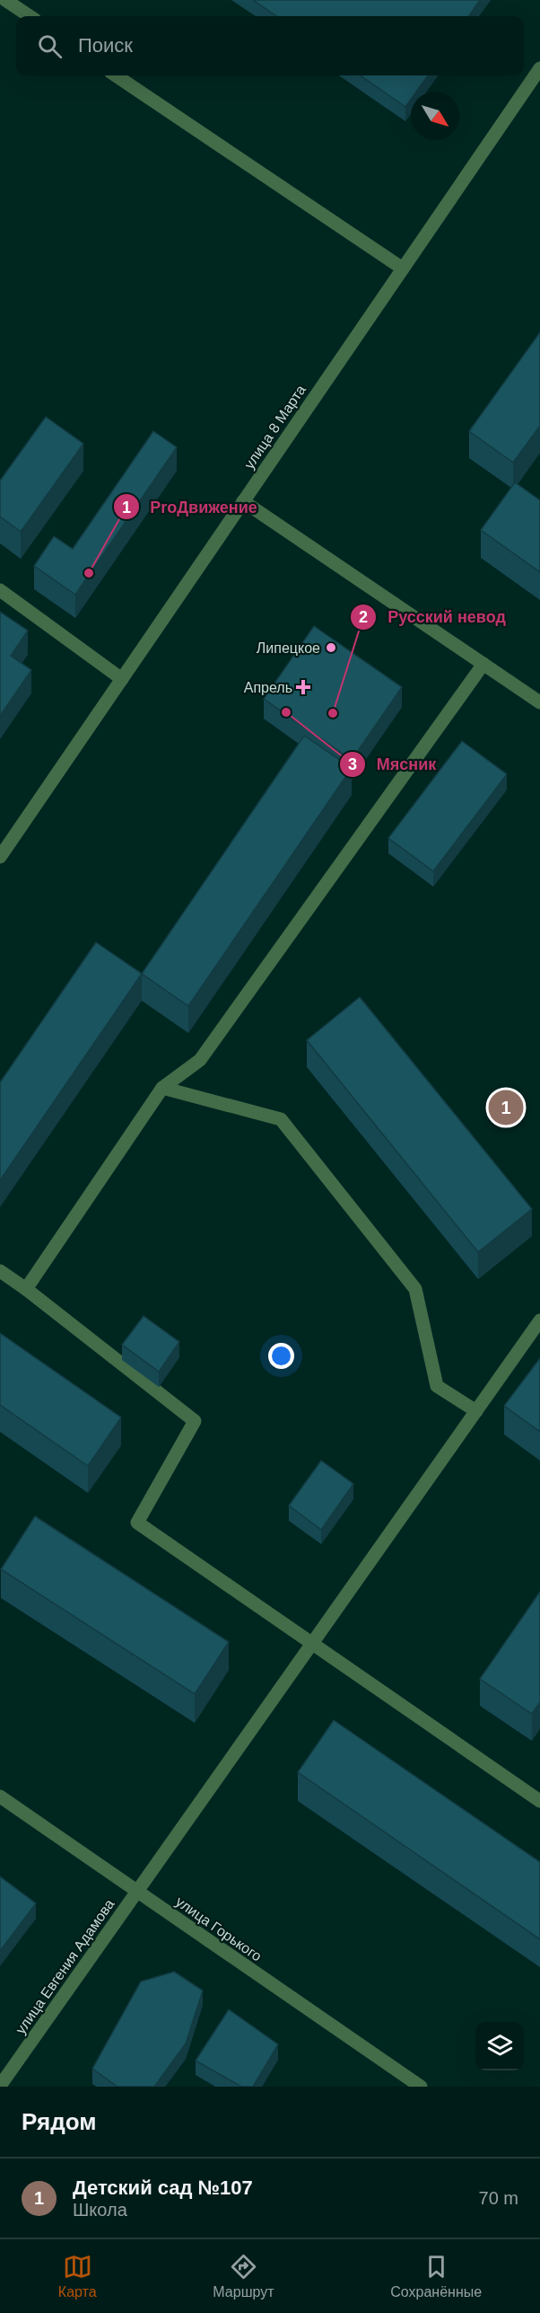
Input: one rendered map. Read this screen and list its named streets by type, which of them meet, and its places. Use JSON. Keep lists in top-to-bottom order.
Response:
{
  "streets": {
    "street": ["улица 8 Марта", "улица Горького", "улица Евгения Адамова"]
  },
  "crossings": [
    ["улица Горького", "улица Евгения Адамова"]
  ],
  "places": {
    "other": [
      "ProДвижение",
      "Липецкое",
      "Мясник",
      "Русский невод"
    ],
    "health": ["Апрель"]
  },
  "north": "bottom right",
  "page": {
    "search": "Поиск",
    "pins": "1",
    "heading": "Рядом",
    "list": [
      {
        "mark": "1",
        "name": "Детский сад №107",
        "note": "Школа",
        "value": "70 m"
      }
    ],
    "nav": ["Карта", "Маршрут", "Сохранённые"]
  }
}
